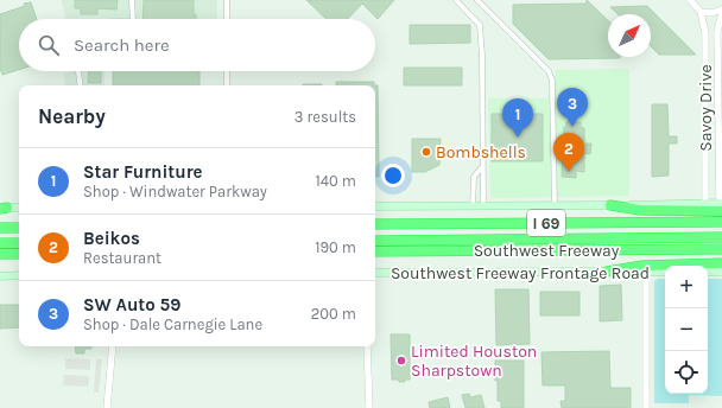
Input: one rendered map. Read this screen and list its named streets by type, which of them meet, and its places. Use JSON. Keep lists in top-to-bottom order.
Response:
{
  "streets": {
    "highway": ["I 69", "Southwest Freeway"],
    "main road": ["Southwest Freeway Frontage Road"],
    "street": ["Savoy Drive"]
  },
  "places": ["Bombshells", "Limited Houston Sharpstown"],
  "north": "top right",
  "page": {
    "search": "Search here",
    "heading": ["Nearby", "3 results"],
    "pins": ["3", "1", "2"],
    "list": [
      {
        "mark": "1",
        "name": "Star Furniture",
        "note": "Shop · Windwater Parkway",
        "value": "140 m"
      },
      {
        "mark": "2",
        "name": "Beikos",
        "note": "Restaurant",
        "value": "190 m"
      },
      {
        "mark": "3",
        "name": "SW Auto 59",
        "note": "Shop · Dale Carnegie Lane",
        "value": "200 m"
      }
    ],
    "map_buttons": ["+", "−"]
  }
}
